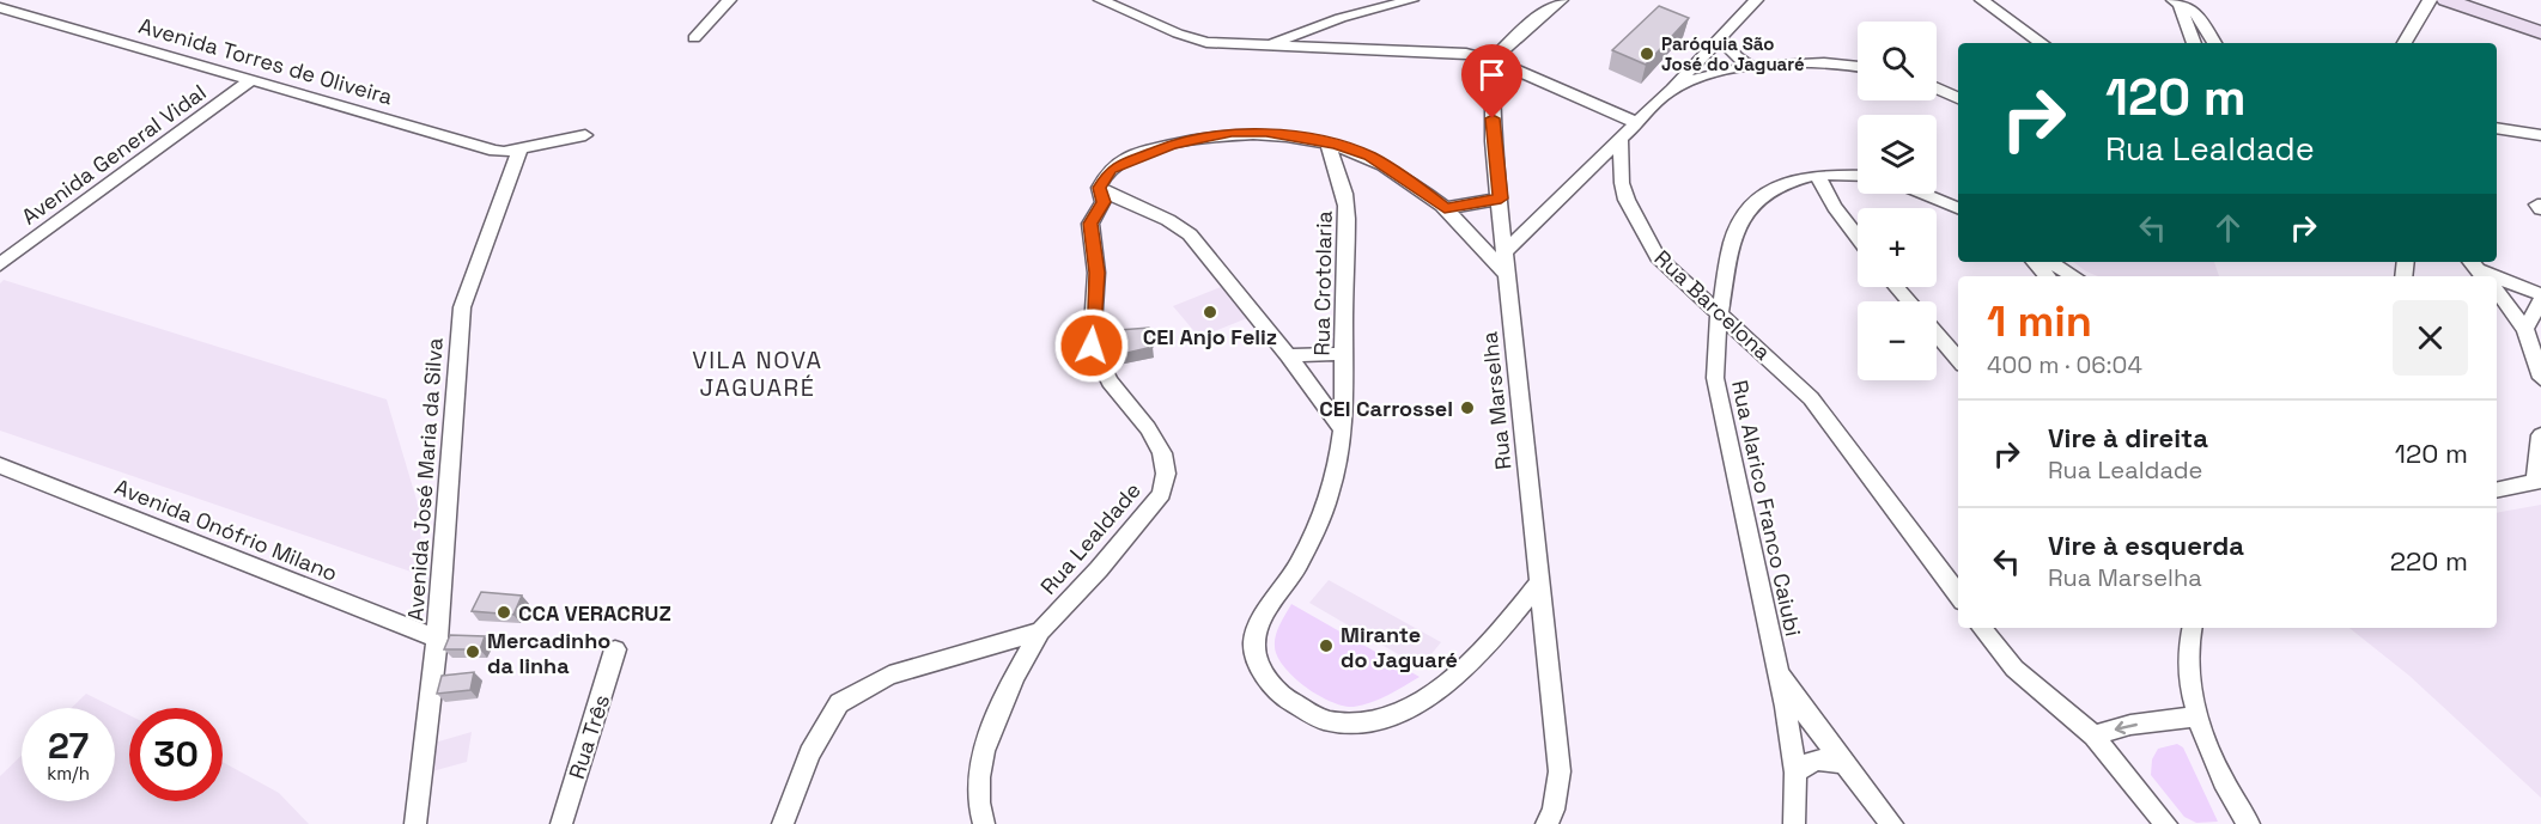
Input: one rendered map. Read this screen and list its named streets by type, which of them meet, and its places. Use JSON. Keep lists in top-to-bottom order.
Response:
{
  "streets": {
    "street": [
      "Avenida Torres de Oliveira",
      "Avenida General Vidal",
      "Rua Crotolaria",
      "Rua Barcelona",
      "Rua Marselha",
      "Avenida José Maria da Silva",
      "Rua Alarico Franco Caiubi",
      "Avenida Onófrio Milano",
      "Rua Lealdade",
      "Rua Três"
    ]
  },
  "crossings": [
    ["Avenida Torres de Oliveira", "Avenida General Vidal"],
    ["Avenida Torres de Oliveira", "Avenida José Maria da Silva"],
    ["Rua Crotolaria", "Rua Marselha"],
    ["Rua Barcelona", "Rua Alarico Franco Caiubi"],
    ["Avenida José Maria da Silva", "Avenida Onófrio Milano"]
  ],
  "districts": ["VILA NOVA JAGUARÉ"],
  "places": [
    "Paróquia São José do Jaguaré",
    "CEI Anjo Feliz",
    "CEI Carrossel",
    "CCA VERACRUZ",
    "Mirante do Jaguaré",
    "Mercadinho da linha"
  ],
  "page": {
    "map_buttons": ["+", "−"],
    "turn": ["120 m", "Rua Lealdade"],
    "heading": ["1 min", "400 m · 06:04"],
    "list": [
      {
        "name": "Vire à direita",
        "note": "Rua Lealdade",
        "value": "120 m"
      },
      {
        "name": "Vire à esquerda",
        "note": "Rua Marselha",
        "value": "220 m"
      }
    ],
    "speed": "27 km/h",
    "limit": "30"
  }
}
